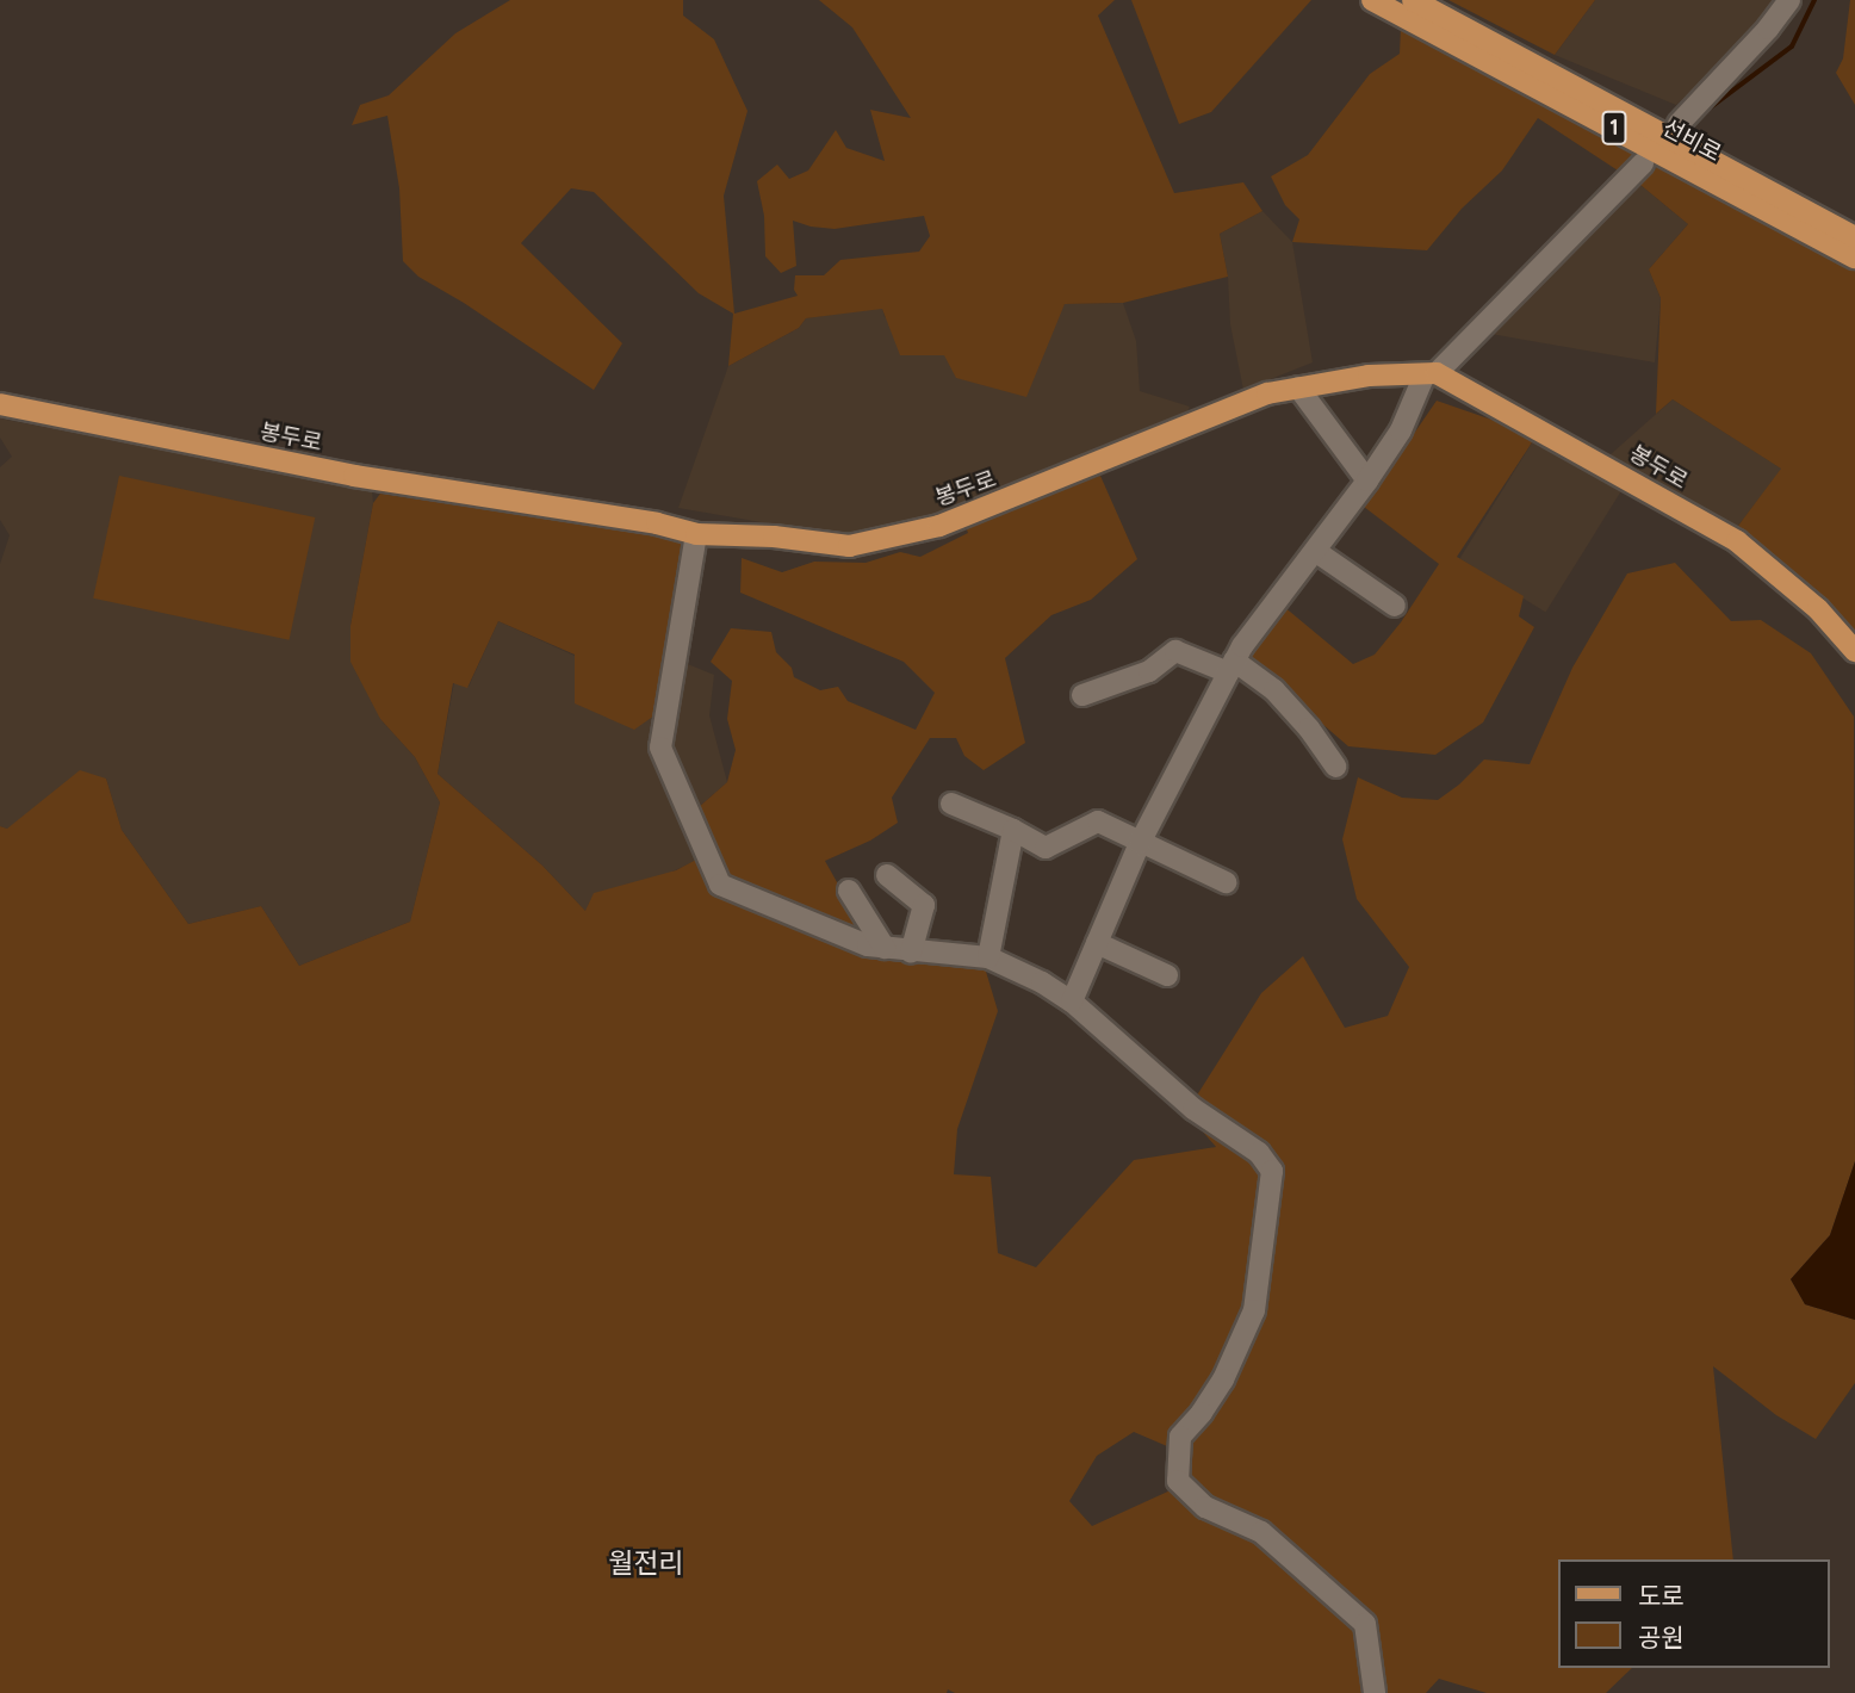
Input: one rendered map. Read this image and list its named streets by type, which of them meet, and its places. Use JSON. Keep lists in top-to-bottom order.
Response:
{
  "streets": {
    "main road": ["1", "선비로", "봉두로"]
  },
  "districts": ["월전리"],
  "legend": ["도로", "공원"]
}
